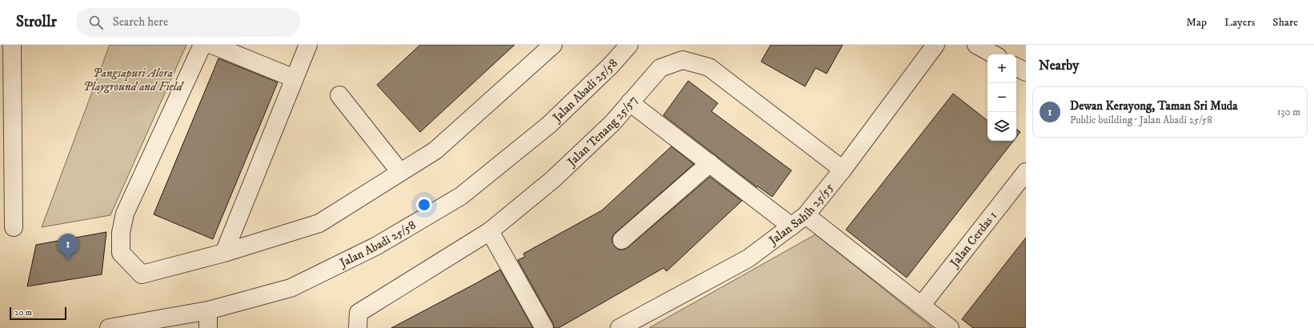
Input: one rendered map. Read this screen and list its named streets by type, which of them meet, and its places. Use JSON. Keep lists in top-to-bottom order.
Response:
{
  "streets": {
    "street": [
      "Jalan Abadi 25/58",
      "Jalan Tenang 25/57",
      "Jalan Sahih 25/55",
      "Jalan Cerdas 1"
    ]
  },
  "crossings": [
    ["Jalan Tenang 25/57", "Jalan Sahih 25/55"]
  ],
  "parks": ["Pangsapuri Alora Playground and Field"],
  "scale_bar": "20 m",
  "page": {
    "header": "Strollr",
    "search": "Search here",
    "nav": ["Map", "Layers", "Share"],
    "heading": "Nearby",
    "map_buttons": ["+", "−"],
    "list": [
      {
        "mark": "1",
        "name": "Dewan Kerayong, Taman Sri Muda",
        "note": "Public building · Jalan Abadi 25/58",
        "value": "130 m"
      }
    ],
    "pins": "1",
    "scale": "20 m"
  }
}
